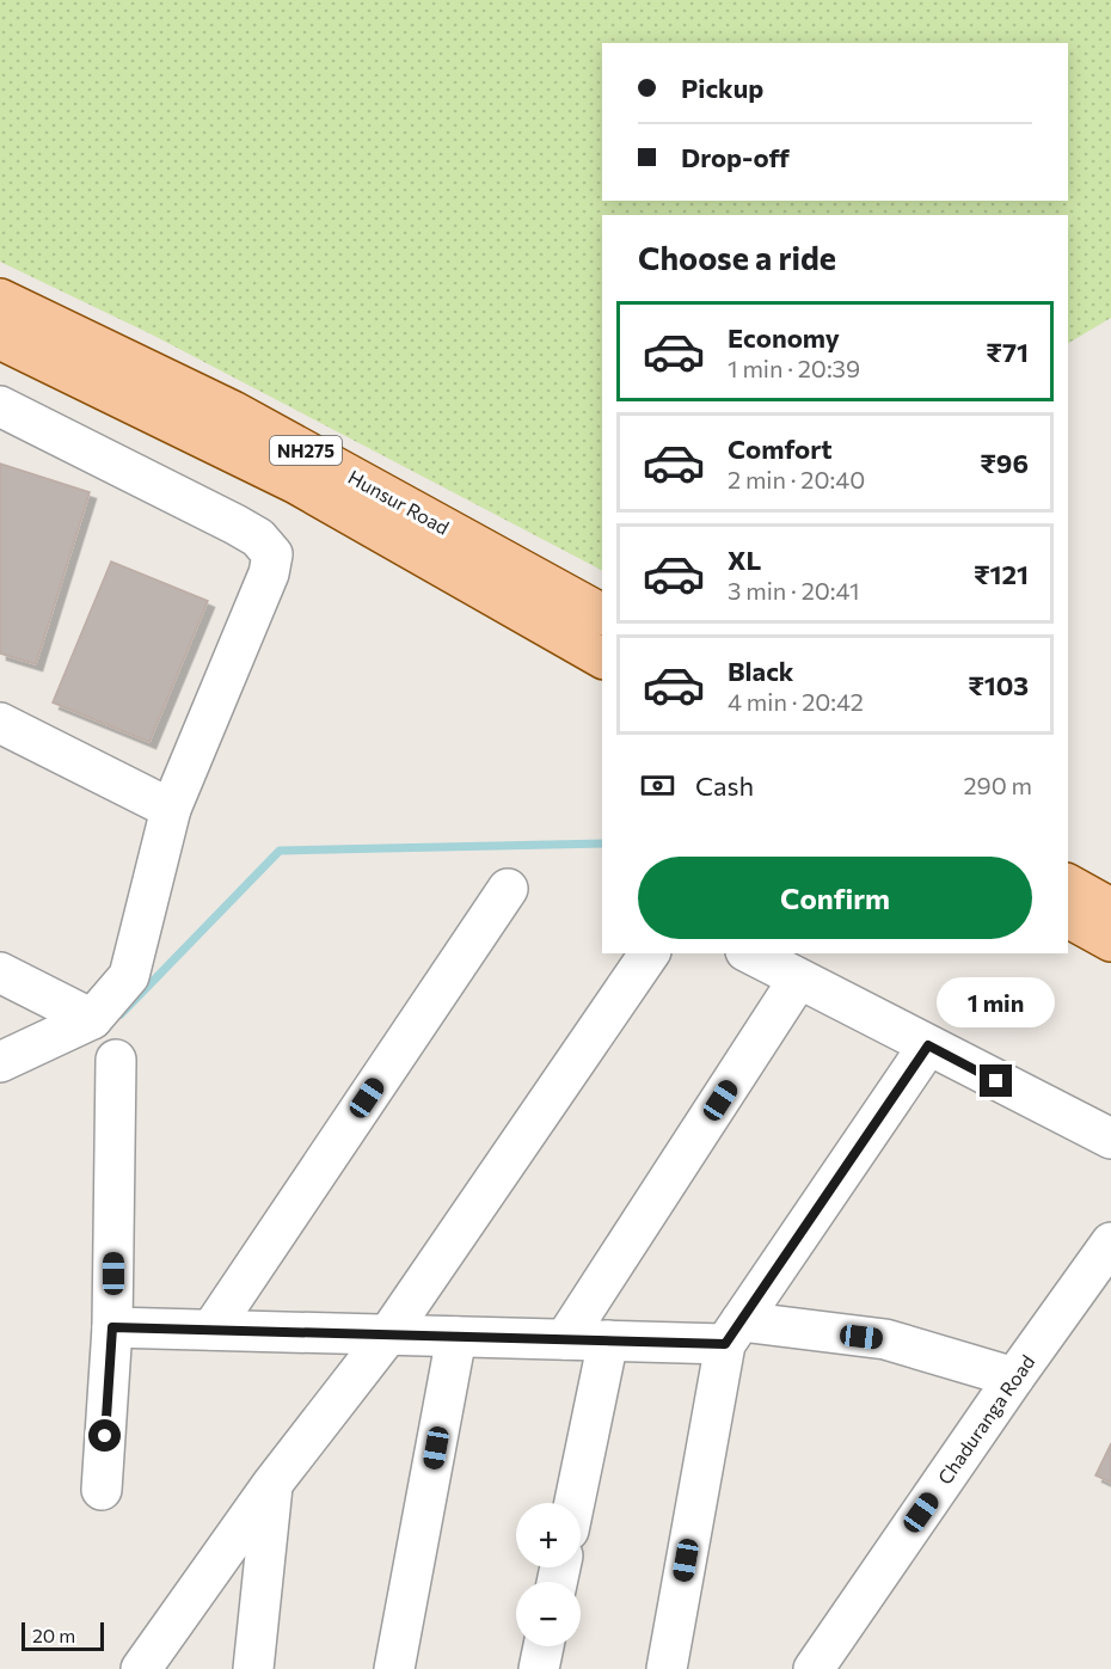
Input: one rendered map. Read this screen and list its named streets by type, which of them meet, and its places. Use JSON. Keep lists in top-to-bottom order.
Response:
{
  "streets": {
    "main road": ["NH275", "Hunsur Road"],
    "street": ["Chaduranga Road"]
  },
  "scale_bar": "20 m",
  "page": {
    "banner": ["Pickup", "Drop-off"],
    "heading": "Choose a ride",
    "list": [
      {
        "name": "Economy",
        "note": "1 min · 20:39",
        "value": "₹71"
      },
      {
        "name": "Comfort",
        "note": "2 min · 20:40",
        "value": "₹96"
      },
      {
        "name": "XL",
        "note": "3 min · 20:41",
        "value": "₹121"
      },
      {
        "name": "Black",
        "note": "4 min · 20:42",
        "value": "₹103"
      }
    ],
    "pay": ["Cash", "290 m"],
    "buttons": "Confirm",
    "bubble": "1 min",
    "map_buttons": ["+", "−"],
    "scale": "20 m"
  }
}
